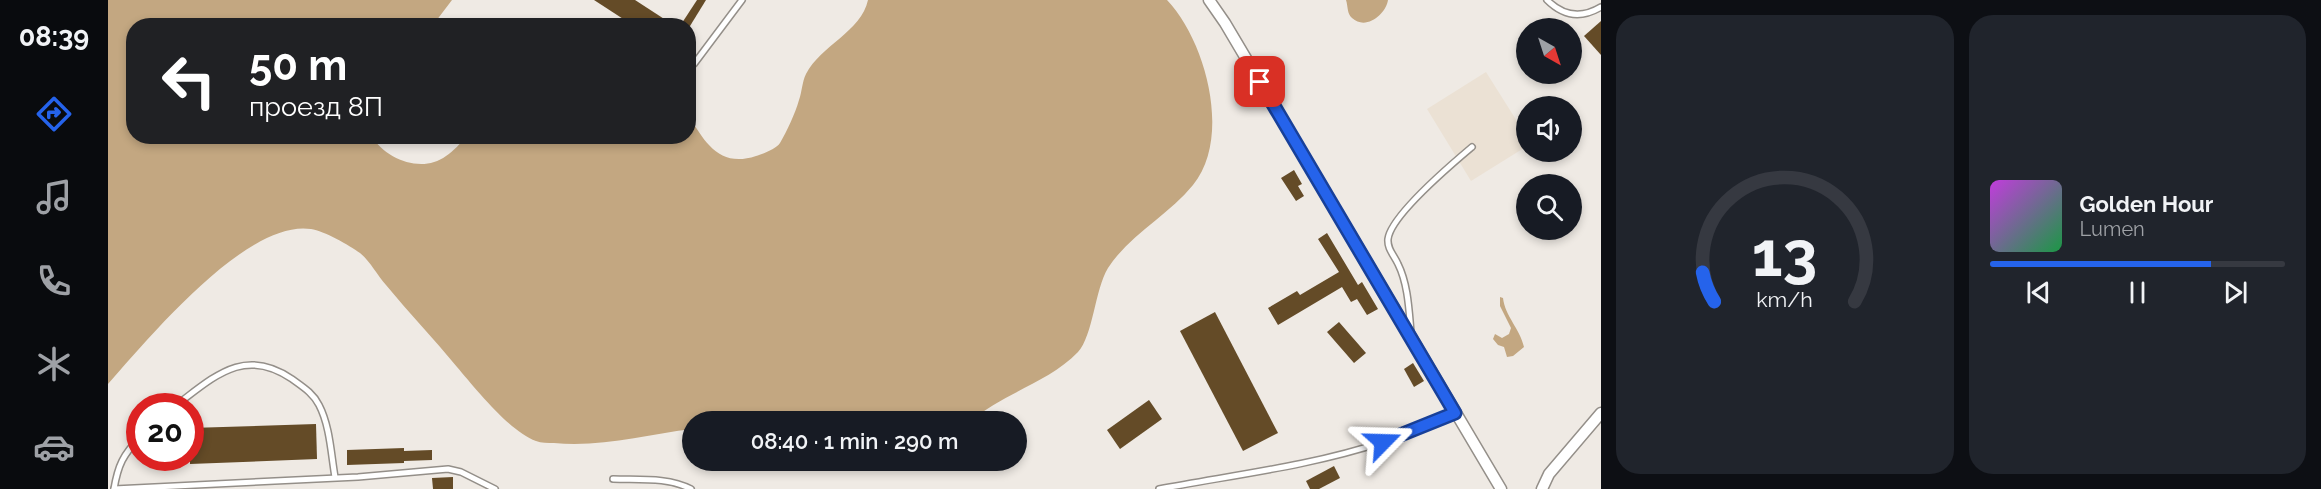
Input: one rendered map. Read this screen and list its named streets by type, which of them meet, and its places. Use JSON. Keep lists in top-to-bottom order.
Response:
{
  "north": "bottom right",
  "page": {
    "tabs": "08:39",
    "turn": ["50 m", "проезд 8П"],
    "song": ["Golden Hour", "Lumen"],
    "limit": "20",
    "trip": "08:40 · 1 min · 290 m",
    "gauge": ["13", "km/h"]
  }
}
